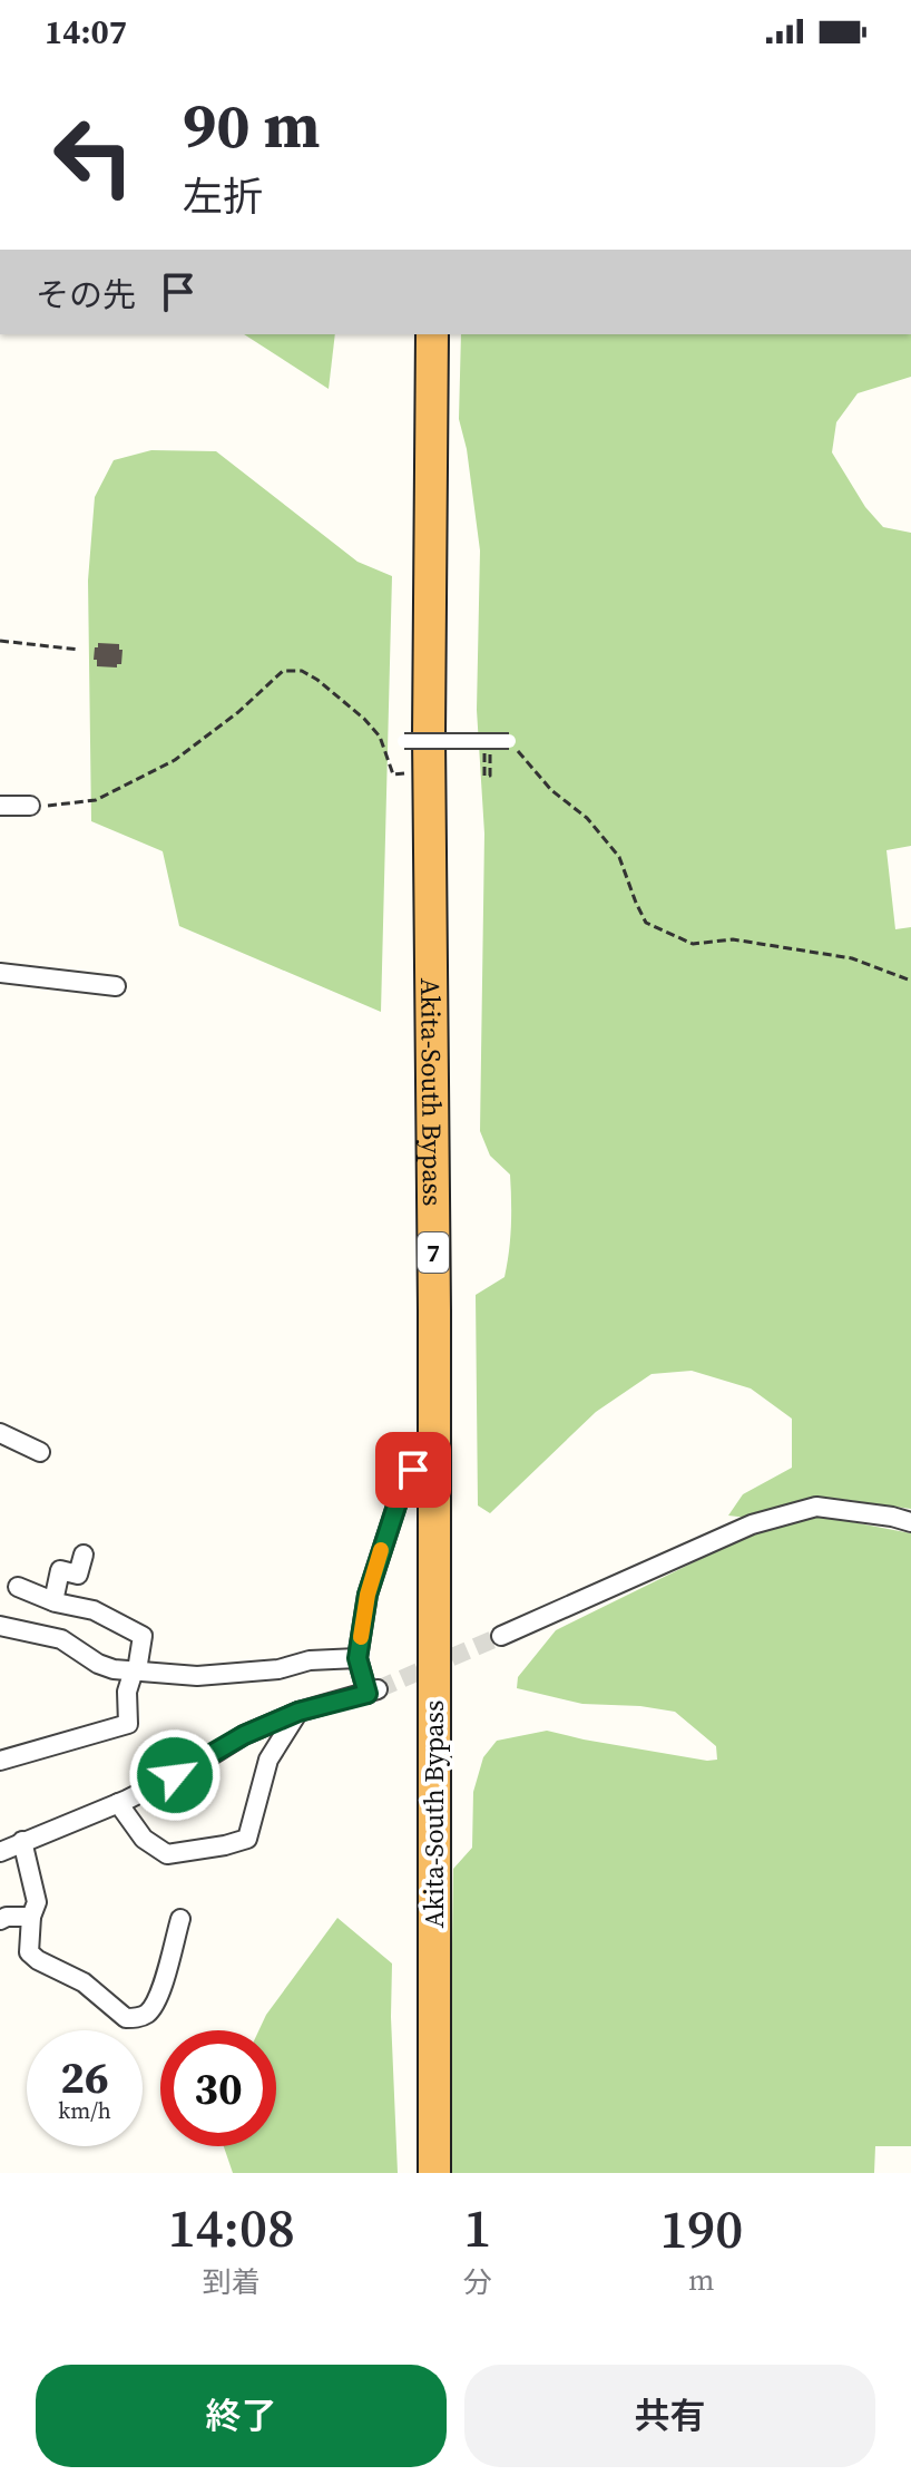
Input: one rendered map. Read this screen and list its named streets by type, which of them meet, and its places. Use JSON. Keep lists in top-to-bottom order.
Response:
{
  "streets": {
    "highway": ["Akita-South Bypass", "7"]
  },
  "page": {
    "status": "14:07",
    "turn": ["90 m", "左折"],
    "then": "その先",
    "speed": "26 km/h",
    "limit": "30",
    "eta": [
      "14:08",
      "到着",
      "1",
      "分",
      "190",
      "m"
    ],
    "buttons": ["終了", "共有"]
  }
}
